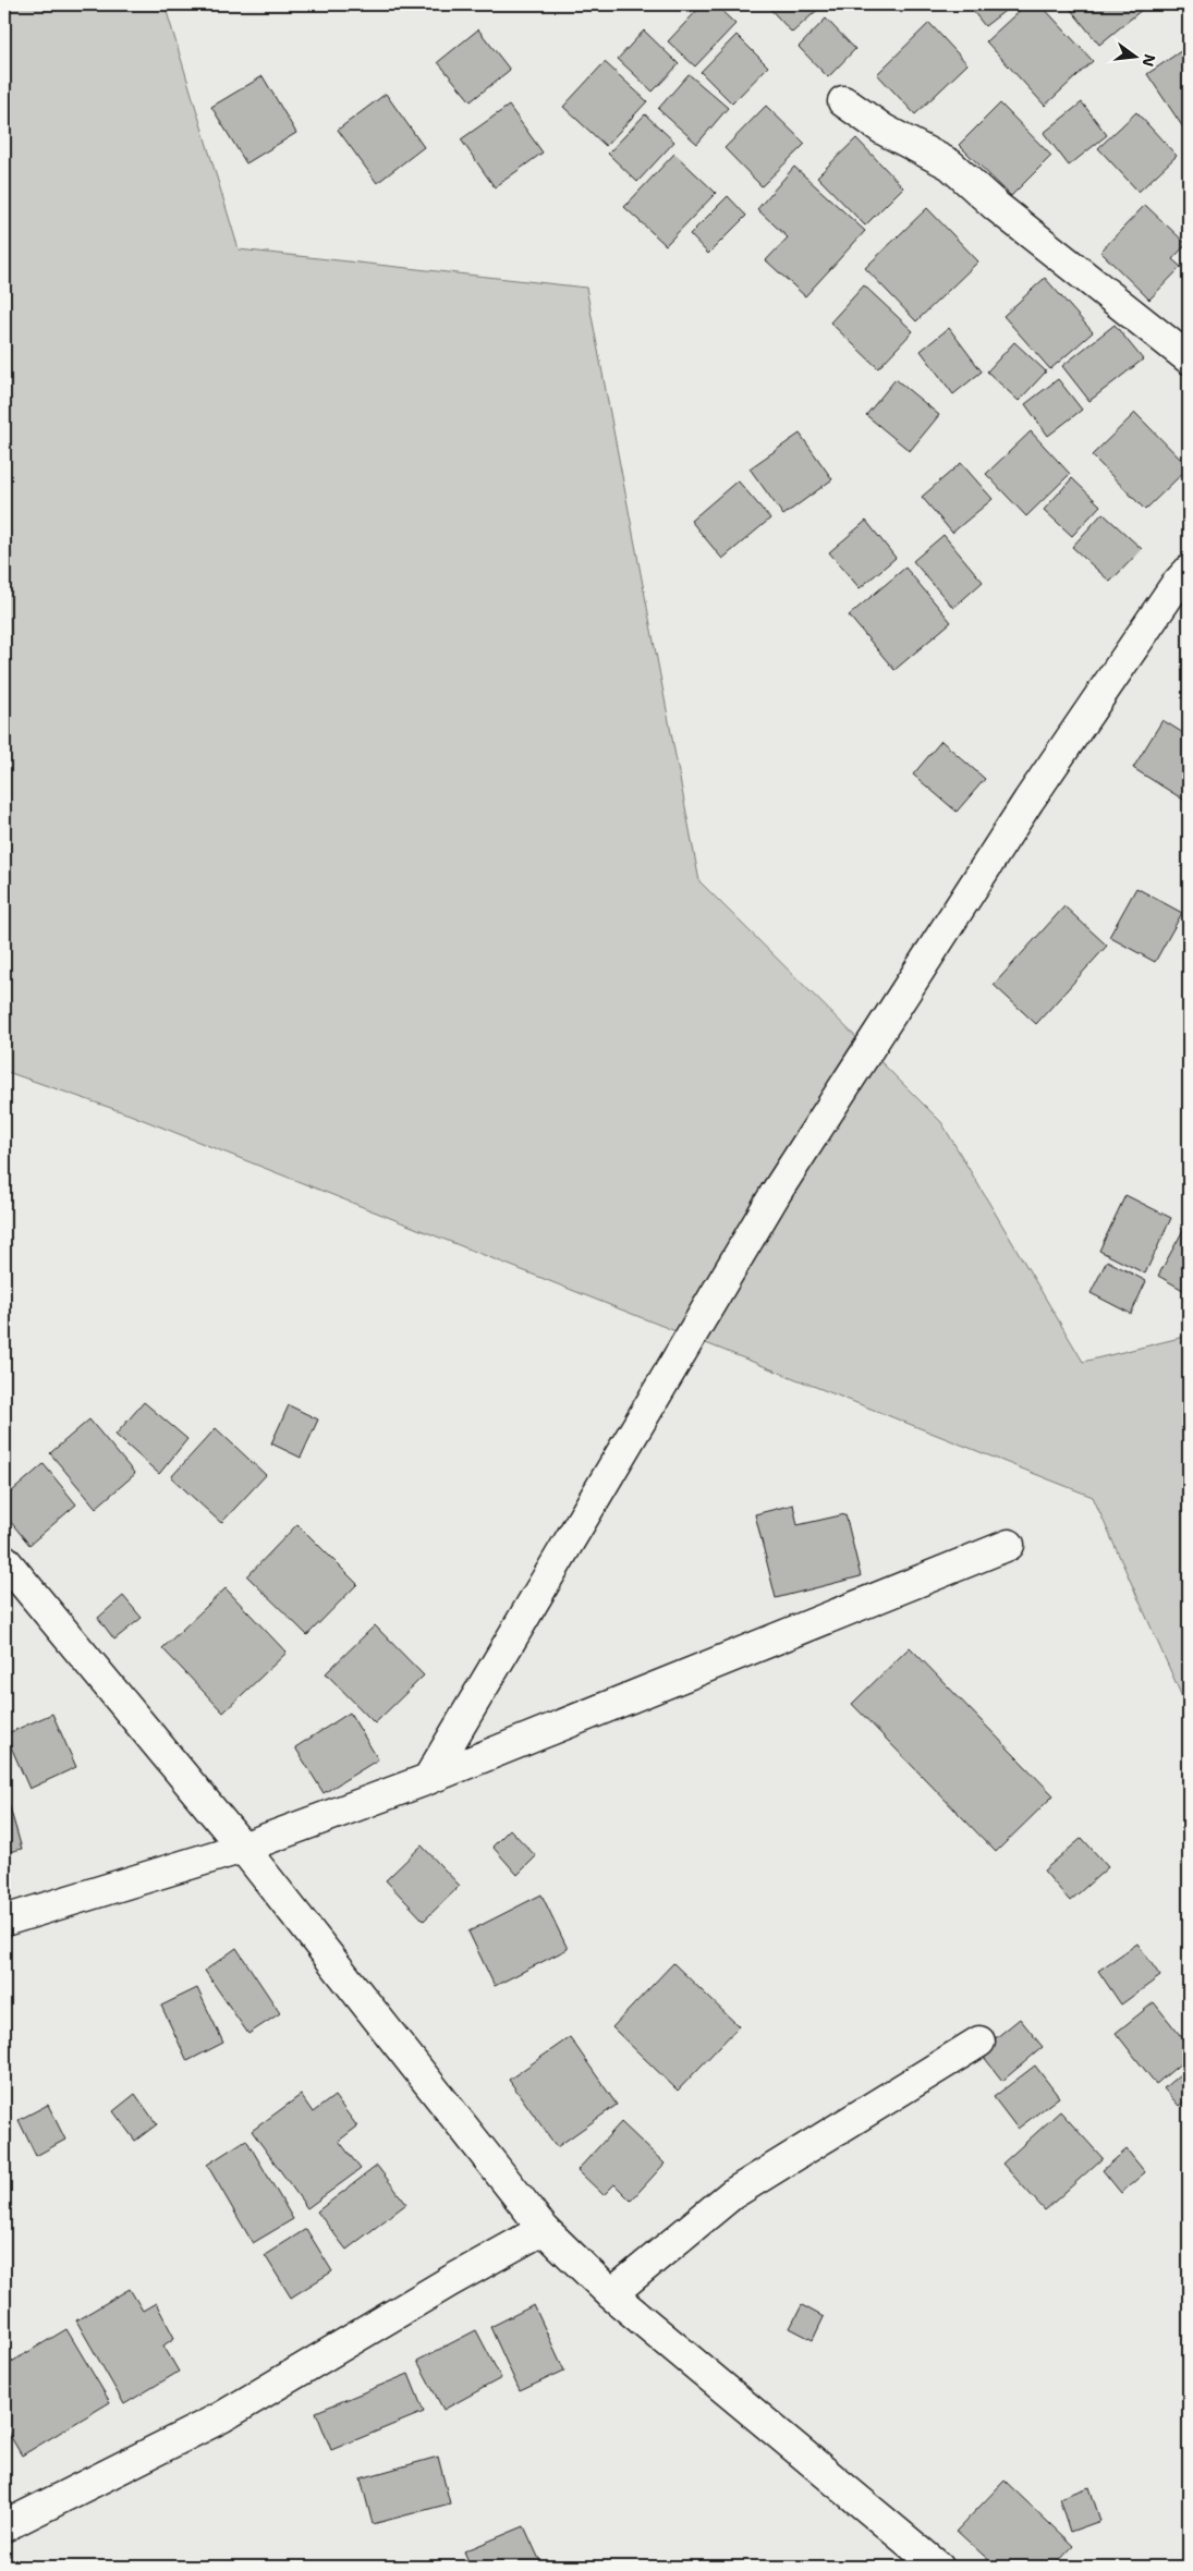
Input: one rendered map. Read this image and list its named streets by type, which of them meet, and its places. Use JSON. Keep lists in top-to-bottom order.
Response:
{
  "north": "right"
}
